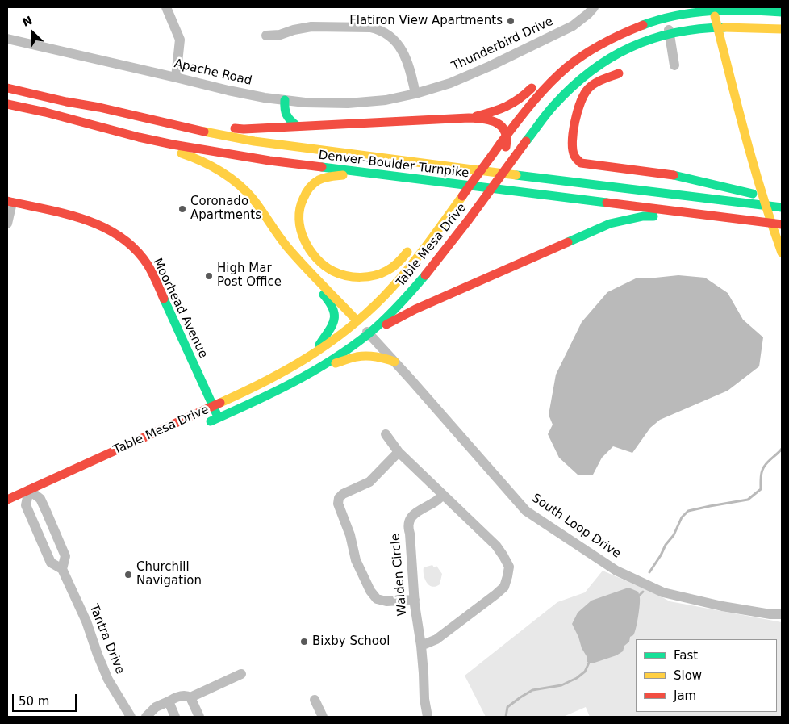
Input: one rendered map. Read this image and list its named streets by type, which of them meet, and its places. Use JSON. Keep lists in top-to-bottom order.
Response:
{
  "streets": {
    "main road": ["Denver–Boulder Turnpike", "Table Mesa Drive", "Moorhead Avenue"],
    "street": [
      "Thunderbird Drive",
      "Apache Road",
      "South Loop Drive",
      "Walden Circle",
      "Tantra Drive"
    ]
  },
  "crossings": [
    ["Thunderbird Drive", "Apache Road"],
    ["Table Mesa Drive", "Moorhead Avenue"],
    ["Table Mesa Drive", "South Loop Drive"],
    ["Table Mesa Drive", "Tantra Drive"]
  ],
  "places": [
    "Flatiron View Apartments",
    "Coronado Apartments",
    "High Mar Post Office",
    "Churchill Navigation",
    "Bixby School"
  ],
  "legend": ["Fast", "Slow", "Jam"],
  "scale_bar": "50 m",
  "north": "top left"
}
